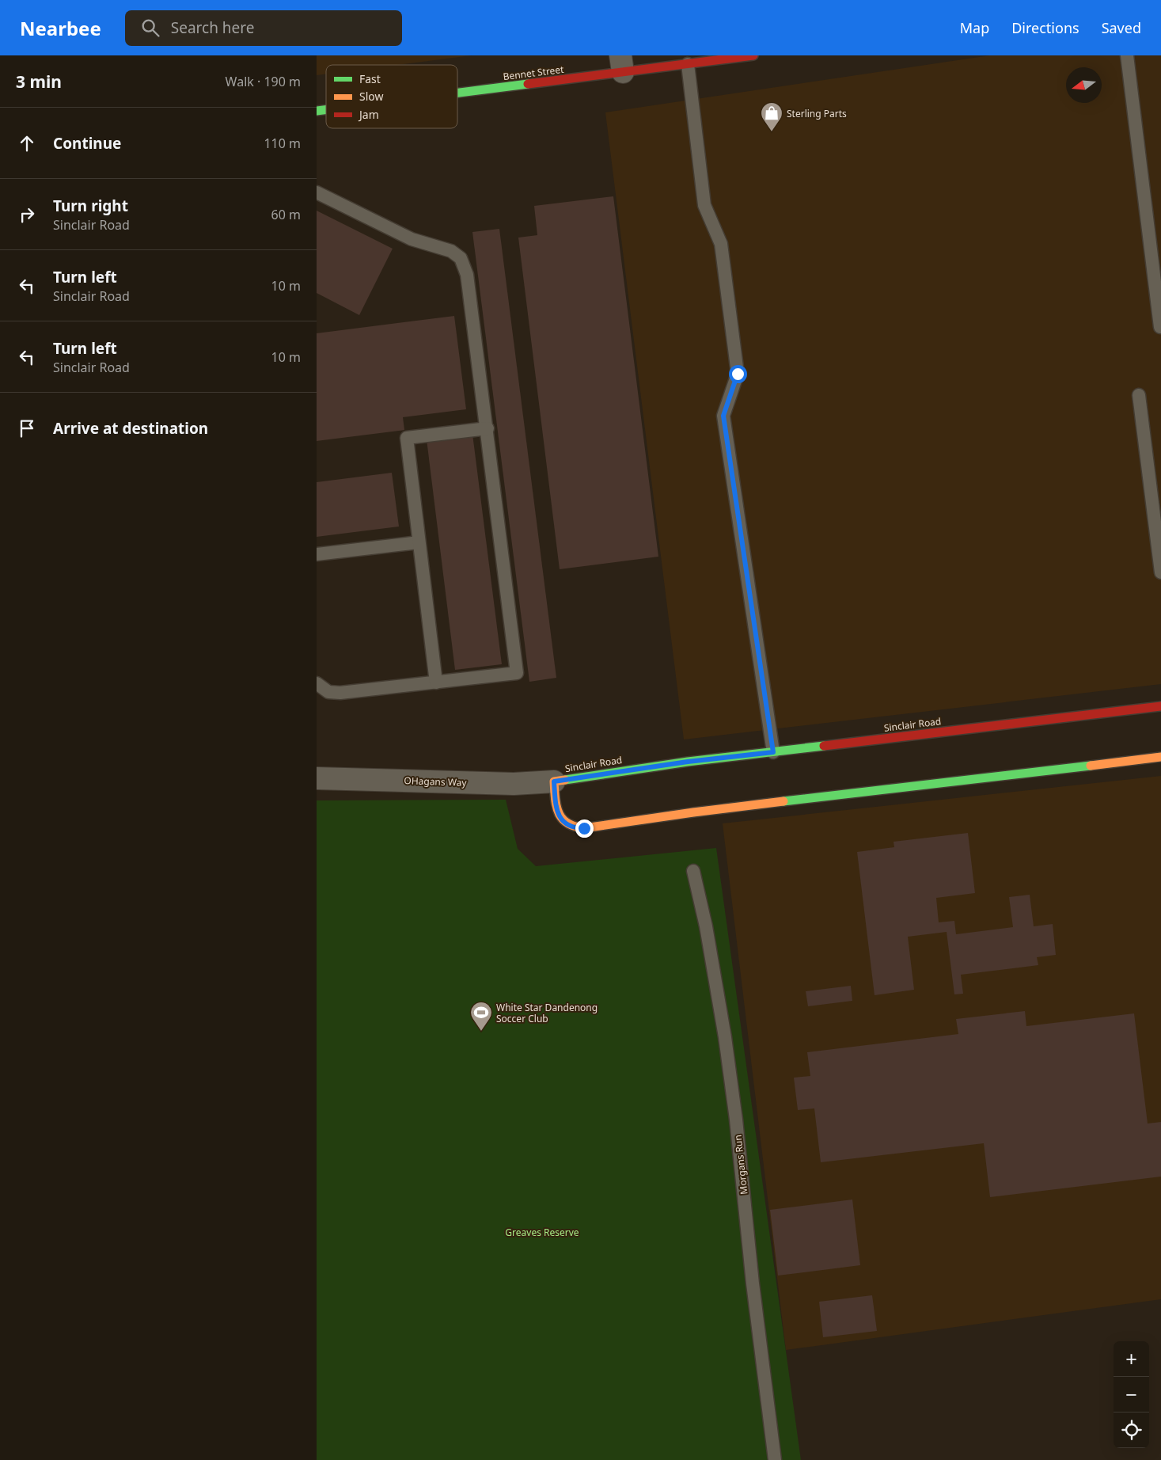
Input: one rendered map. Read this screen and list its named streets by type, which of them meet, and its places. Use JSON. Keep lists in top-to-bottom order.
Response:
{
  "streets": {
    "street": ["Bennet Street", "Sinclair Road", "OHagans Way"],
    "lane": ["Morgans Run"]
  },
  "crossings": [
    ["Sinclair Road", "OHagans Way"]
  ],
  "parks": ["Greaves Reserve"],
  "places": {
    "shop": ["Sterling Parts"],
    "sports": ["White Star Dandenong Soccer Club"]
  },
  "legend": ["Fast", "Slow", "Jam"],
  "north": "left",
  "page": {
    "header": "Nearbee",
    "search": "Search here",
    "nav": ["Map", "Directions", "Saved"],
    "heading": ["3 min", "Walk · 190 m"],
    "list": [
      ["Continue", "110 m"],
      ["Turn right", "Sinclair Road", "60 m"],
      ["Turn left", "Sinclair Road", "10 m"],
      ["Turn left", "Sinclair Road", "10 m"],
      "Arrive at destination"
    ],
    "map_buttons": ["+", "−"]
  }
}
